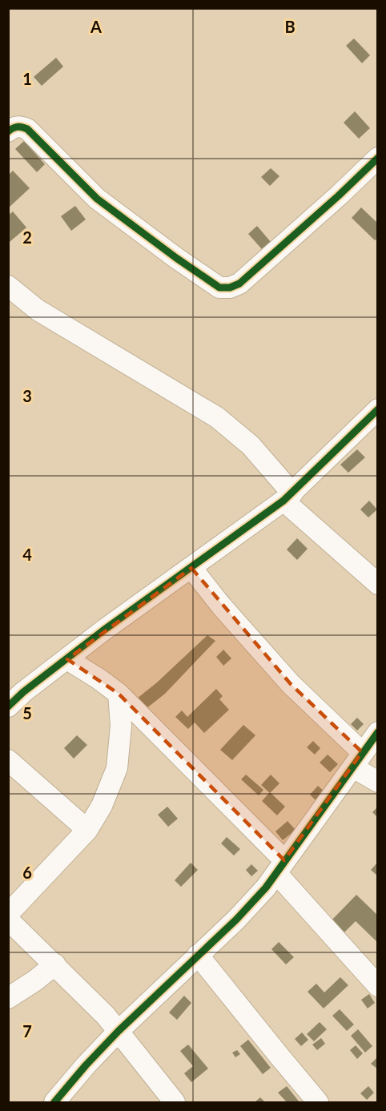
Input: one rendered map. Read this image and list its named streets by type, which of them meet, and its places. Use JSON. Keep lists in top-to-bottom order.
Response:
{
  "grid": {
    "columns": ["A", "B"],
    "rows": [
      "1",
      "2",
      "3",
      "4",
      "5",
      "6",
      "7"
    ]
  }
}
